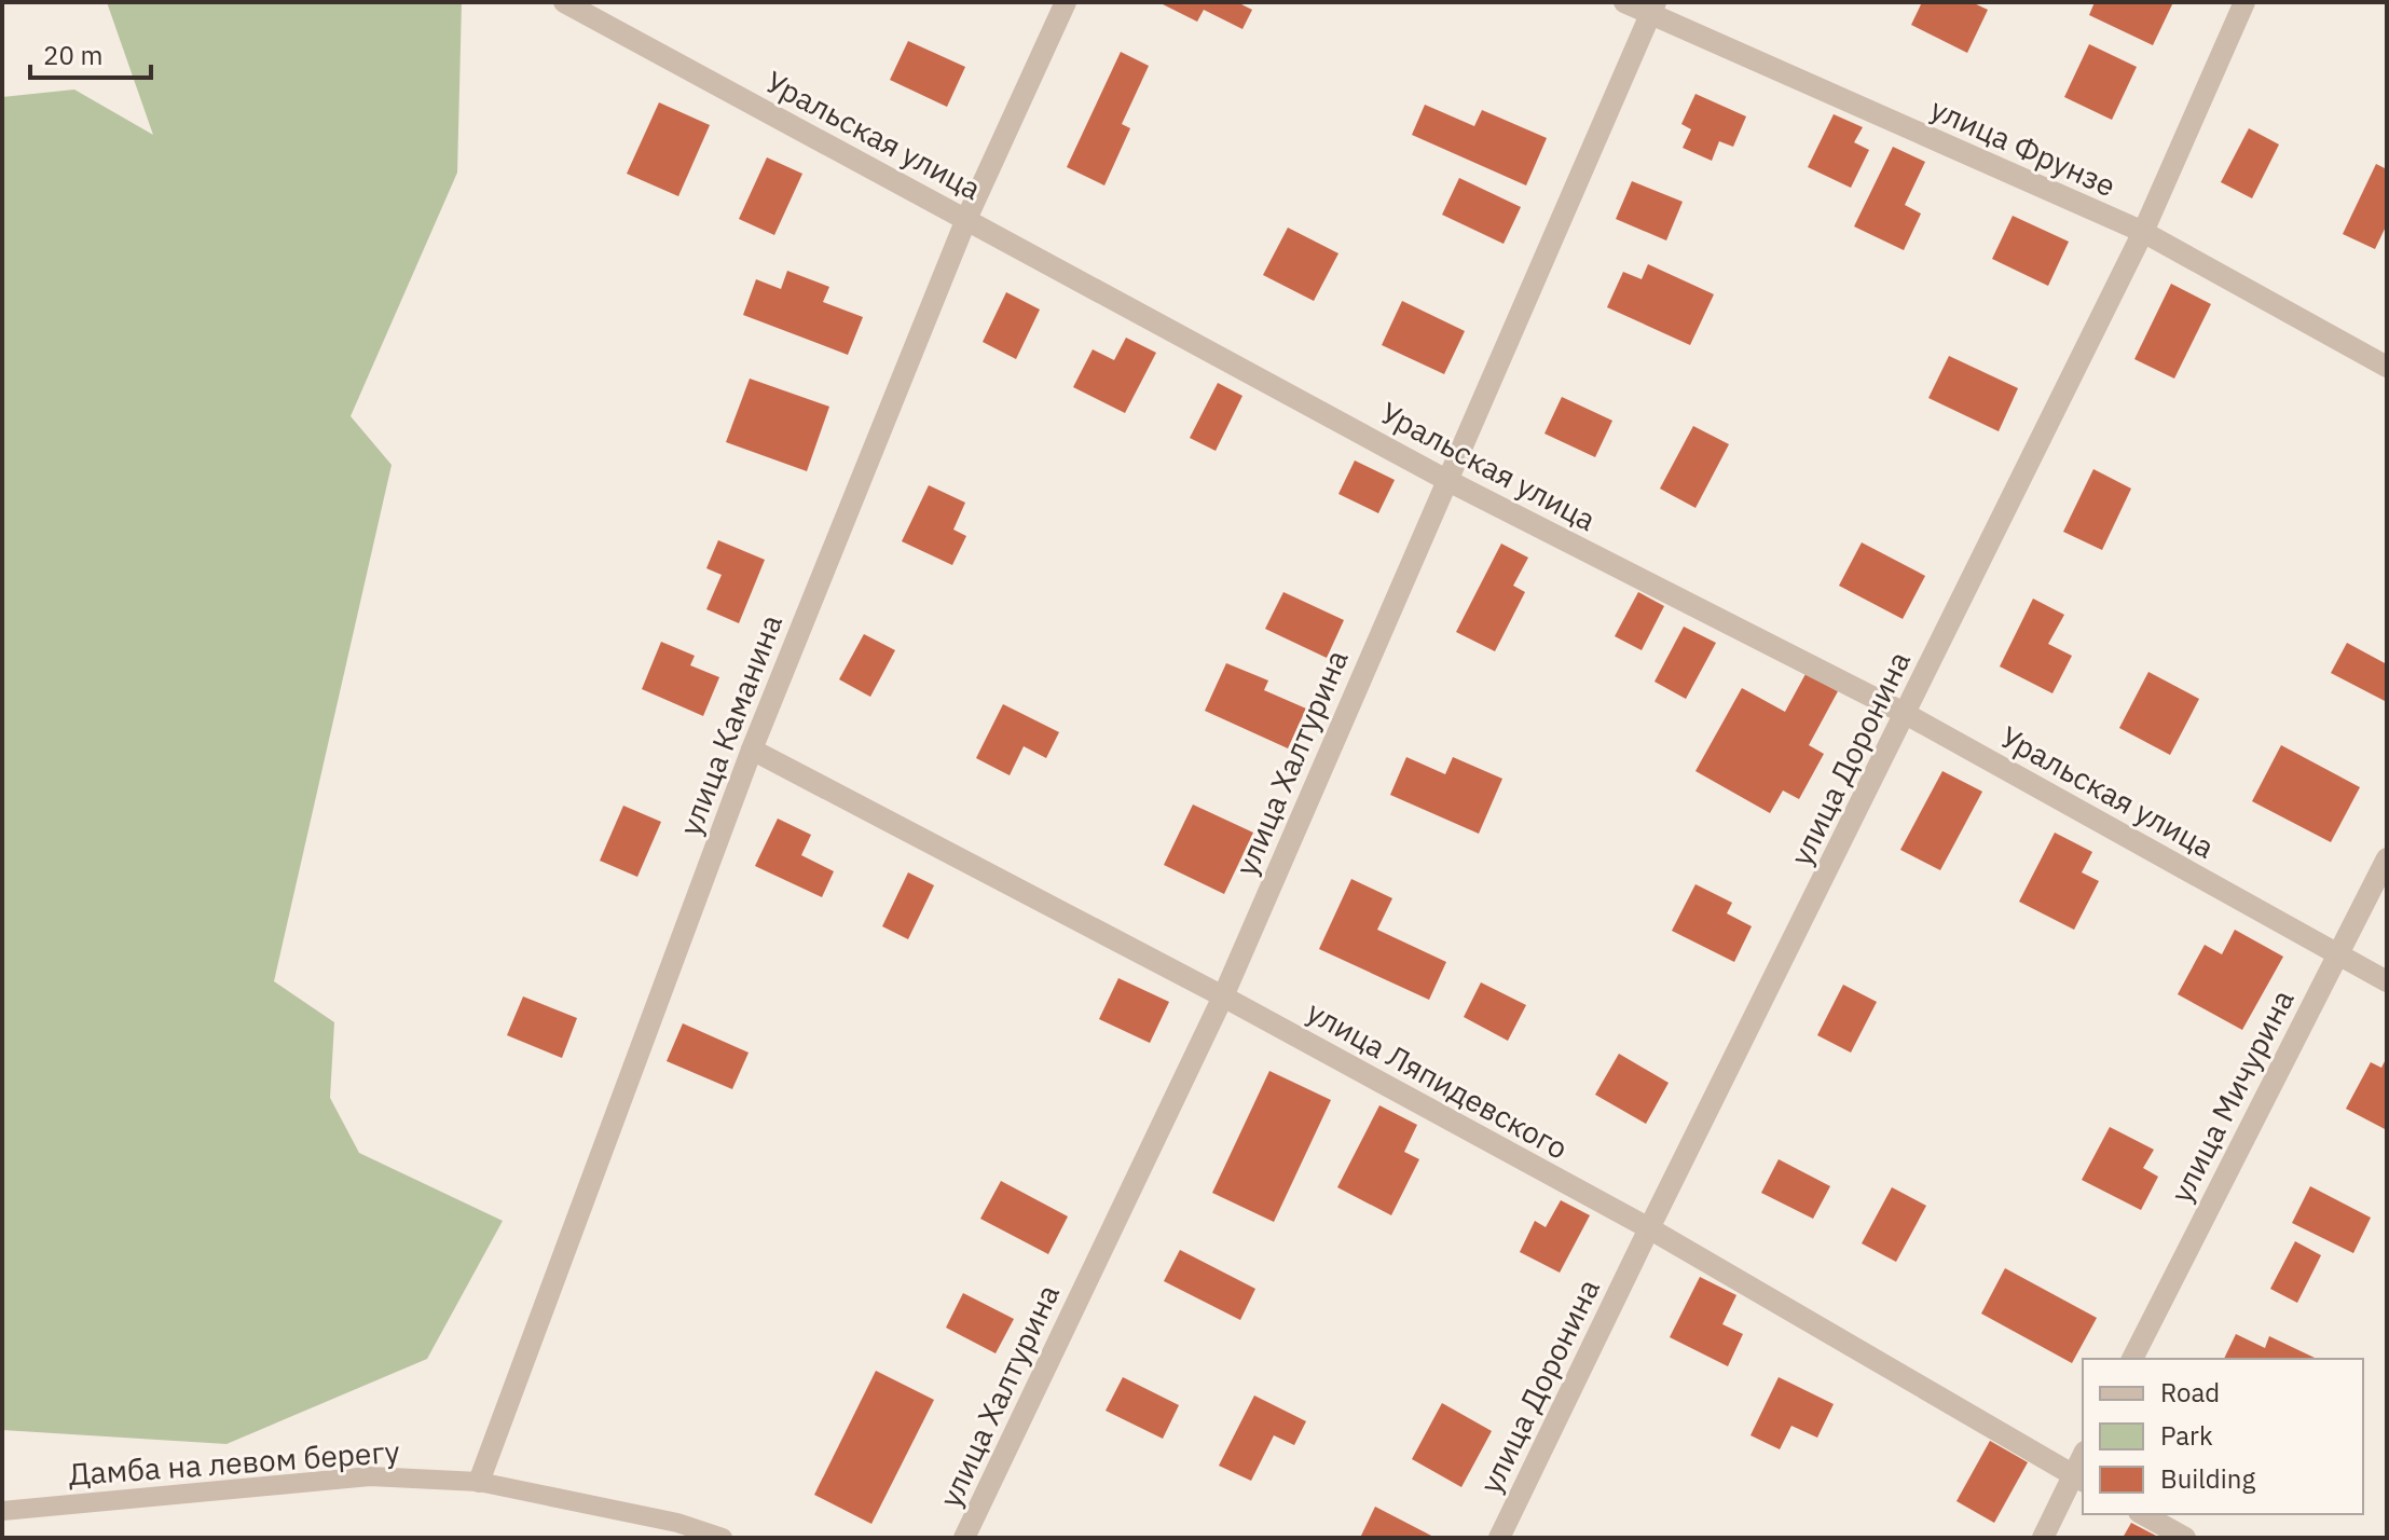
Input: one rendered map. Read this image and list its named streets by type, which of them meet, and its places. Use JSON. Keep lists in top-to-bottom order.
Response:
{
  "streets": {
    "street": [
      "Уральская улица",
      "улица Фрунзе",
      "улица Каманина",
      "улица Доронина",
      "улица Халтурина",
      "улица Ляпидевского",
      "улица Мичурина"
    ],
    "lane": ["Дамба на левом берегу"]
  },
  "crossings": [
    ["Уральская улица", "улица Каманина"],
    ["Уральская улица", "улица Доронина"],
    ["Уральская улица", "улица Халтурина"],
    ["Уральская улица", "улица Мичурина"],
    ["улица Фрунзе", "улица Доронина"],
    ["улица Фрунзе", "улица Халтурина"],
    ["улица Каманина", "улица Ляпидевского"],
    ["улица Каманина", "Дамба на левом берегу"],
    ["улица Доронина", "улица Ляпидевского"],
    ["улица Халтурина", "улица Ляпидевского"]
  ],
  "legend": ["Road", "Park", "Building"],
  "scale_bar": "20 m"
}
